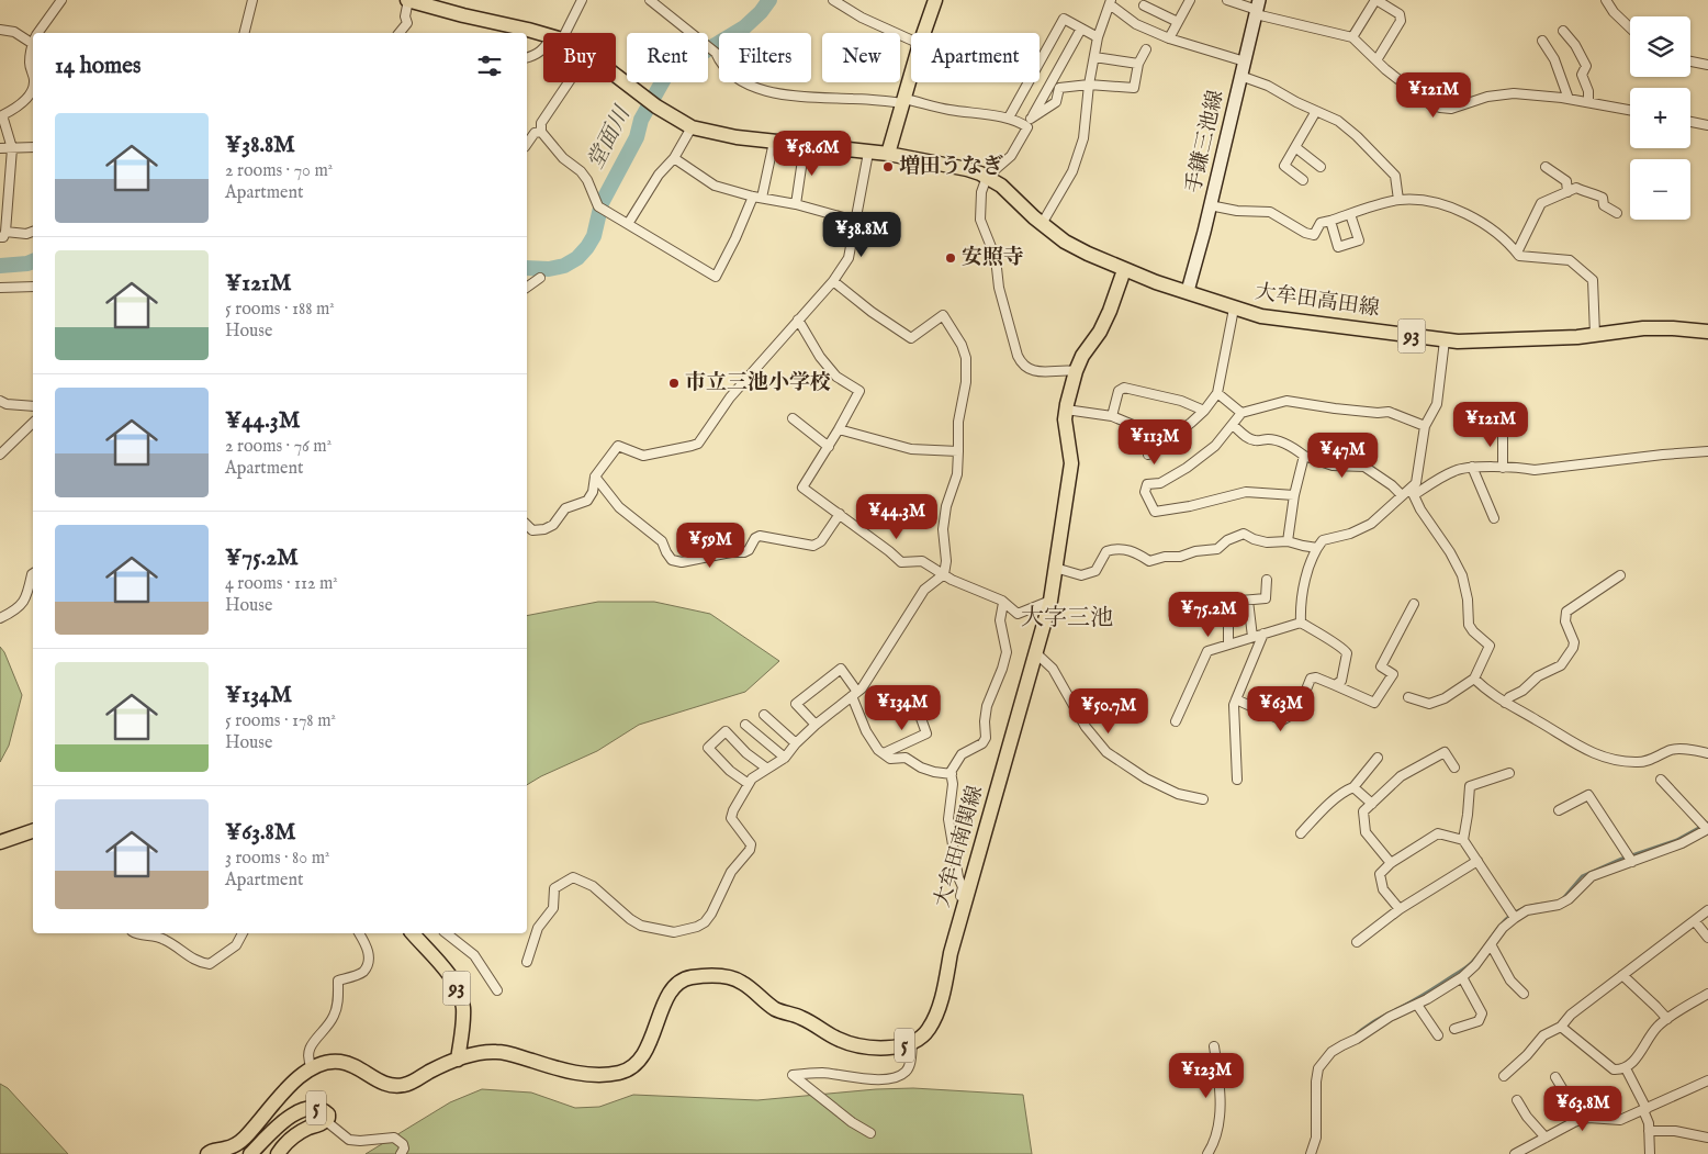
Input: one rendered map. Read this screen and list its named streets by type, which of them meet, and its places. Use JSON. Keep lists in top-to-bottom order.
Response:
{
  "streets": {
    "main road": [
      "手鎌三池線",
      "大牟田高田線",
      "93",
      "大牟田南関線",
      "5"
    ]
  },
  "crossings": [
    ["手鎌三池線", "大牟田高田線"],
    ["大牟田高田線", "大牟田南関線"],
    ["93", "5"],
    ["大牟田南関線", "5"]
  ],
  "districts": ["大字三池"],
  "water": ["堂面川"],
  "places": ["増田うなぎ", "安照寺", "市立三池小学校"],
  "page": {
    "map_buttons": ["+", "−"],
    "chip": [
      "Buy",
      "Rent",
      "Filters",
      "New",
      "Apartment"
    ],
    "heading": "14 homes",
    "price": [
      "¥121M",
      "¥58.6M",
      "¥38.8M",
      "¥121M",
      "¥113M",
      "¥47M",
      "¥44.3M",
      "¥59M",
      "¥75.2M",
      "¥134M",
      "¥63M",
      "¥50.7M",
      "¥123M",
      "¥63.8M"
    ],
    "list": [
      {
        "name": "¥38.8M",
        "note": "2 rooms · 70 m² · Apartment"
      },
      {
        "name": "¥121M",
        "note": "5 rooms · 188 m² · House"
      },
      {
        "name": "¥44.3M",
        "note": "2 rooms · 76 m² · Apartment"
      },
      {
        "name": "¥75.2M",
        "note": "4 rooms · 112 m² · House"
      },
      {
        "name": "¥134M",
        "note": "5 rooms · 178 m² · House"
      },
      {
        "name": "¥63.8M",
        "note": "3 rooms · 80 m² · Apartment"
      }
    ]
  }
}
